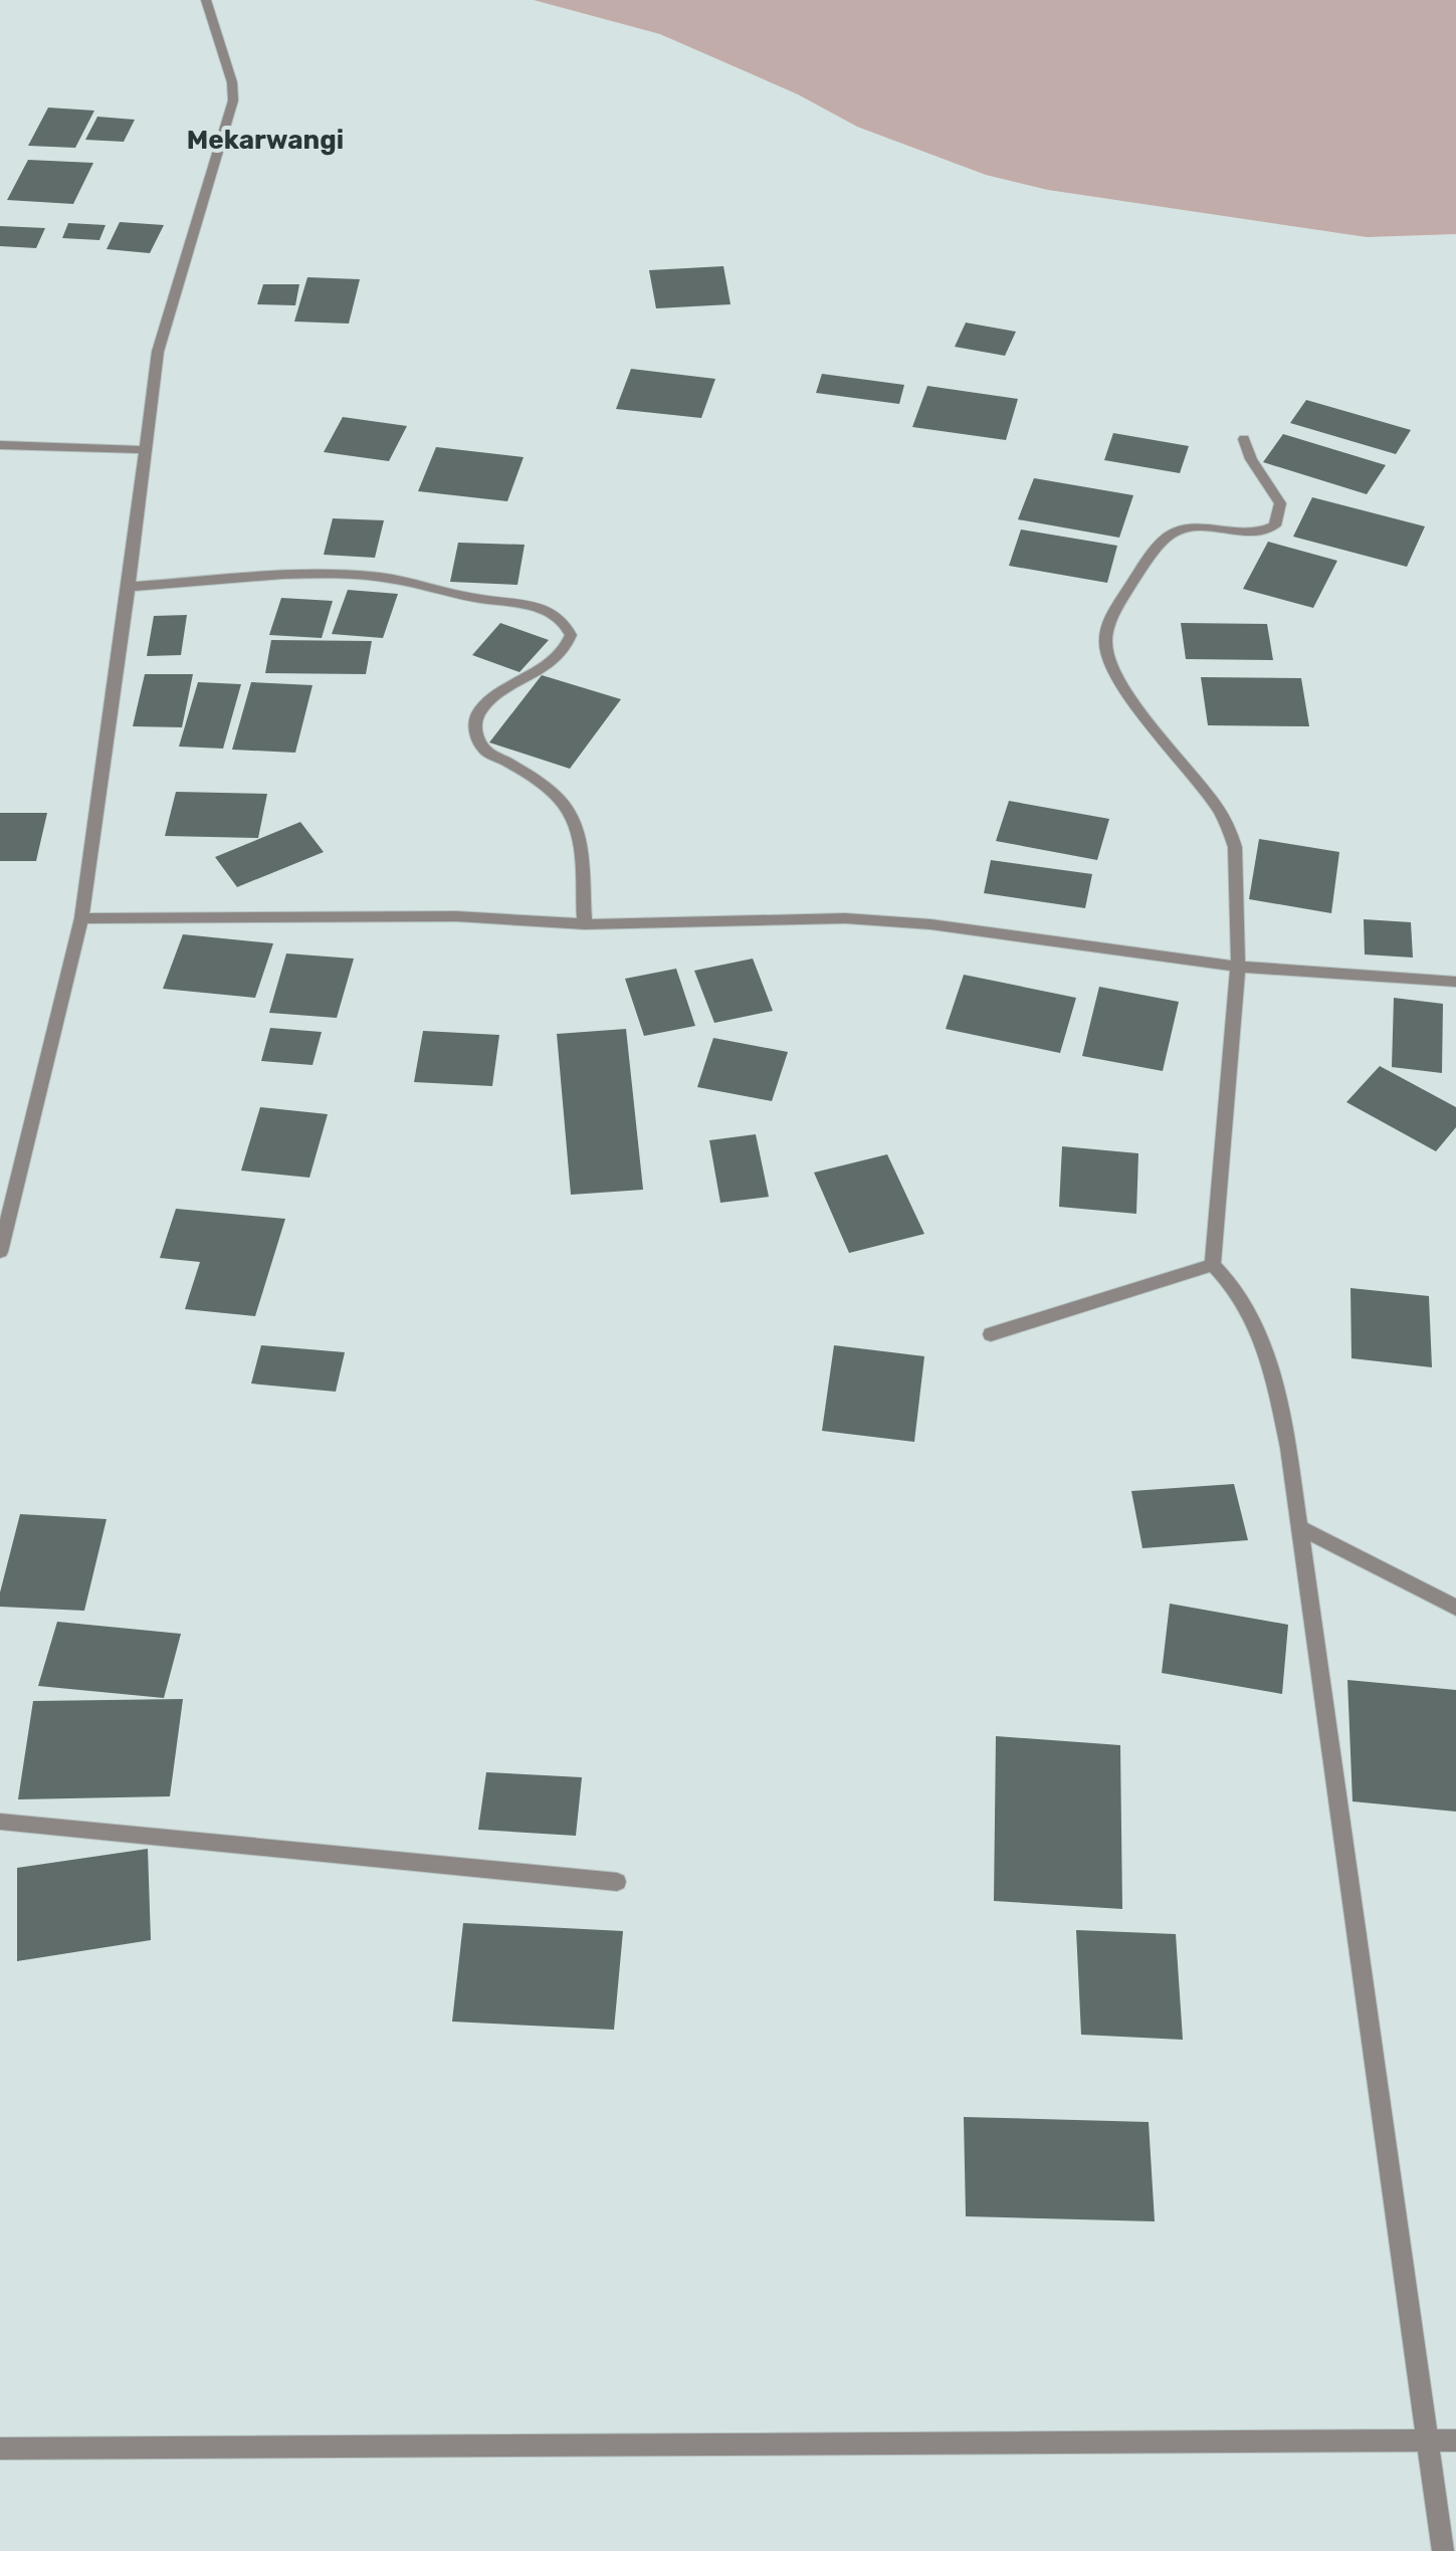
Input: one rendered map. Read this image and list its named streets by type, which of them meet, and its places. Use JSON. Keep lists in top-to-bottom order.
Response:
{
  "districts": ["Mekarwangi"]
}
